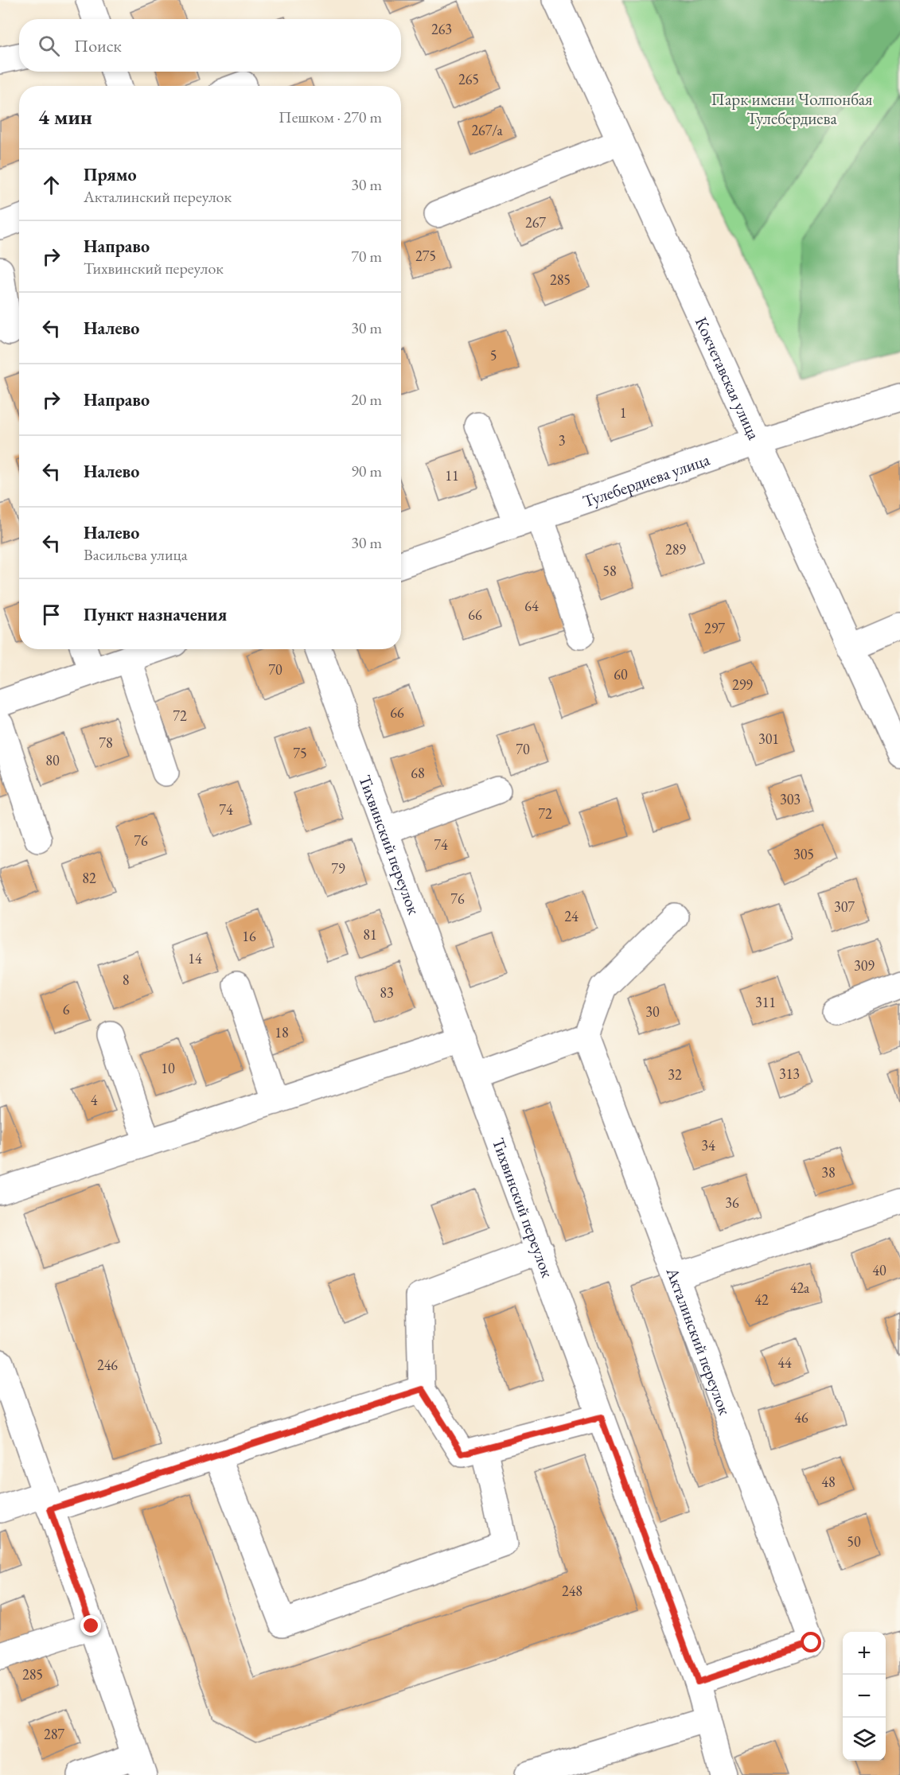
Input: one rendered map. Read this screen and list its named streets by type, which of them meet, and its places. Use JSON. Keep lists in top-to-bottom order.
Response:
{
  "streets": {
    "street": [
      "Кокчетавская улица",
      "Тулебердиева улица",
      "Тихвинский переулок",
      "Акталинский переулок"
    ]
  },
  "crossings": [
    ["Кокчетавская улица", "Тулебердиева улица"],
    ["Тихвинский переулок", "Акталинский переулок"]
  ],
  "parks": ["Парк имени Чолпонбая Тулебердиева"],
  "house_numbers": [
    "263",
    "265",
    "267/а",
    "267",
    "275",
    "285",
    "5",
    "1",
    "3",
    "11",
    "289",
    "58",
    "64",
    "66",
    "297",
    "70",
    "60",
    "299",
    "66",
    "72",
    "301",
    "78",
    "70",
    "75",
    "80",
    "68",
    "303",
    "74",
    "72",
    "76",
    "74",
    "305",
    "79",
    "82",
    "76",
    "307",
    "24",
    "81",
    "16",
    "14",
    "309",
    "8",
    "83",
    "311",
    "6",
    "30",
    "18",
    "10",
    "313",
    "32",
    "4",
    "34",
    "38",
    "36",
    "40",
    "42а",
    "42",
    "44",
    "246",
    "46",
    "48",
    "50",
    "248",
    "285",
    "287"
  ],
  "page": {
    "search": "Поиск",
    "heading": ["4 мин", "Пешком · 270 m"],
    "list": [
      ["Прямо", "Акталинский переулок", "30 m"],
      ["Направо", "Тихвинский переулок", "70 m"],
      ["Налево", "30 m"],
      ["Направо", "20 m"],
      ["Налево", "90 m"],
      ["Налево", "Васильева улица", "30 m"],
      "Пункт назначения"
    ],
    "map_buttons": ["+", "−"]
  }
}
